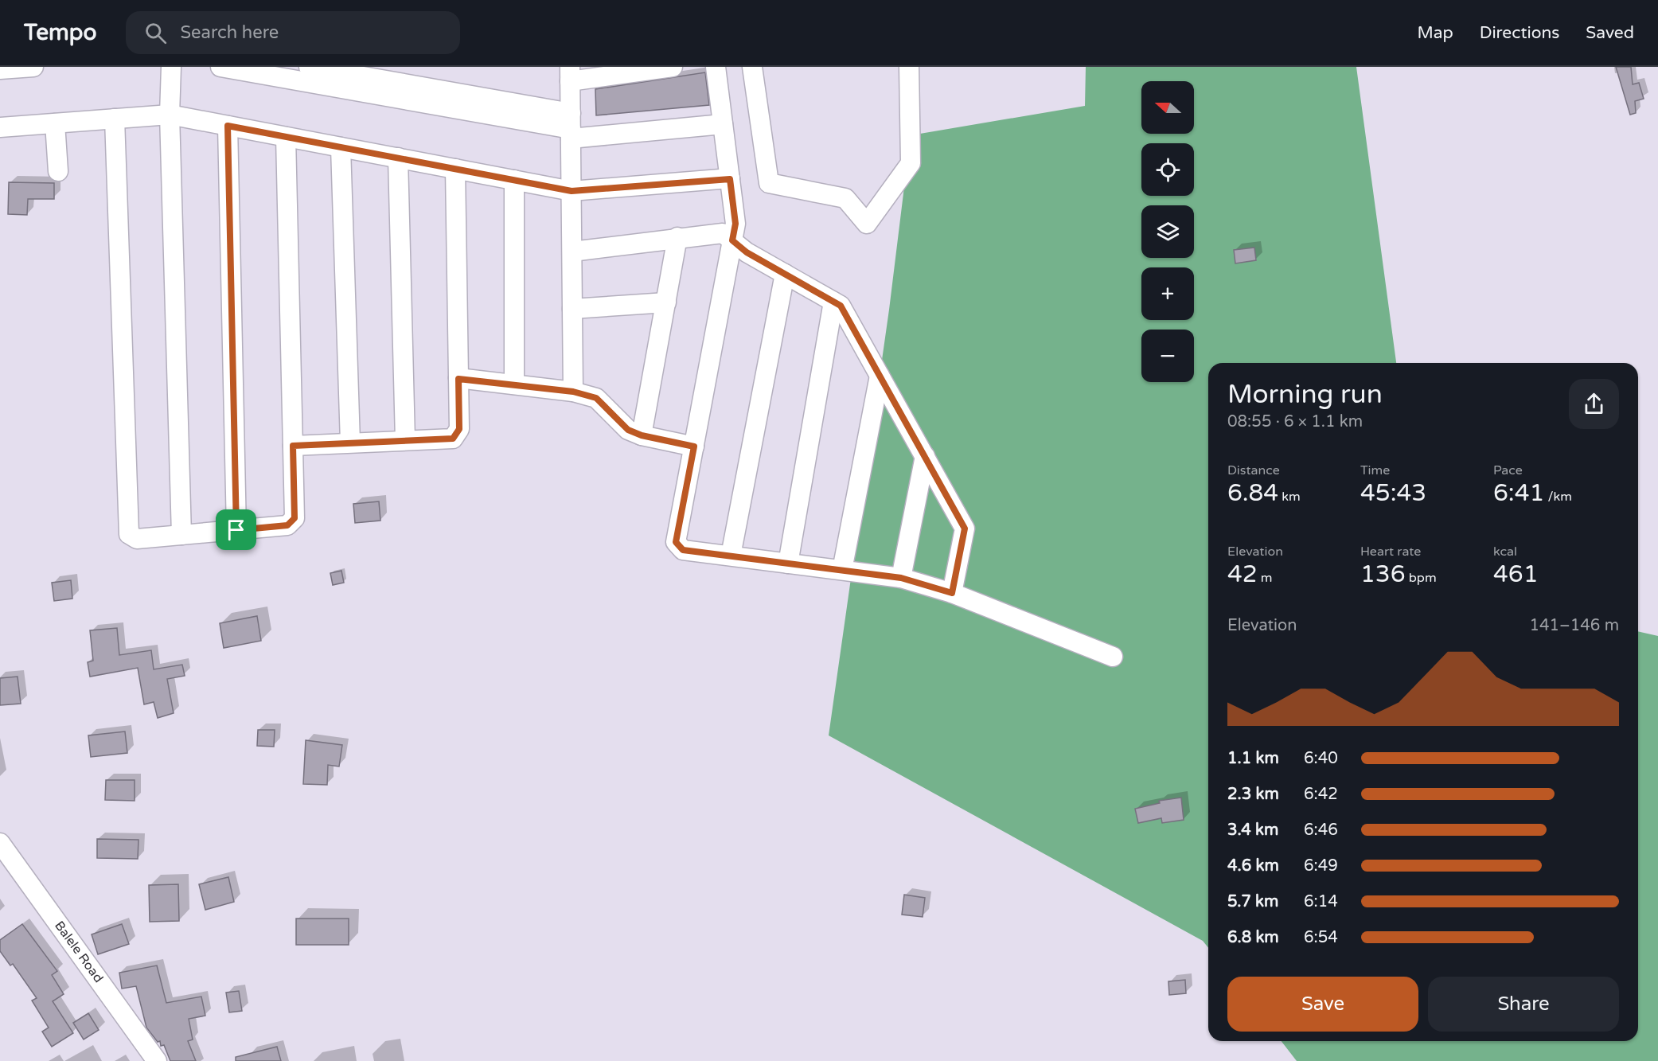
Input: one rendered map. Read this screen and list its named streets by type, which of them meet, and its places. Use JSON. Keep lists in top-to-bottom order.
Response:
{
  "streets": {
    "street": ["Balele Road"]
  },
  "north": "left",
  "page": {
    "header": "Tempo",
    "search": "Search here",
    "nav": ["Map", "Directions", "Saved"],
    "map_buttons": ["+", "−"],
    "heading": ["Morning run", "08:55 · 6 × 1.1 km"],
    "stats": [
      ["Distance", "6.84 km"],
      ["Time", "45:43"],
      ["Pace", "6:41 /km"],
      ["Elevation", "42 m"],
      ["Heart rate", "136 bpm"],
      ["kcal", "461"]
    ],
    "chart": ["Elevation", "141–146 m"],
    "list": [
      {
        "name": "1.1 km",
        "note": "6:40"
      },
      {
        "name": "2.3 km",
        "note": "6:42"
      },
      {
        "name": "3.4 km",
        "note": "6:46"
      },
      {
        "name": "4.6 km",
        "note": "6:49"
      },
      {
        "name": "5.7 km",
        "note": "6:14"
      },
      {
        "name": "6.8 km",
        "note": "6:54"
      }
    ],
    "buttons": ["Save", "Share"]
  }
}
